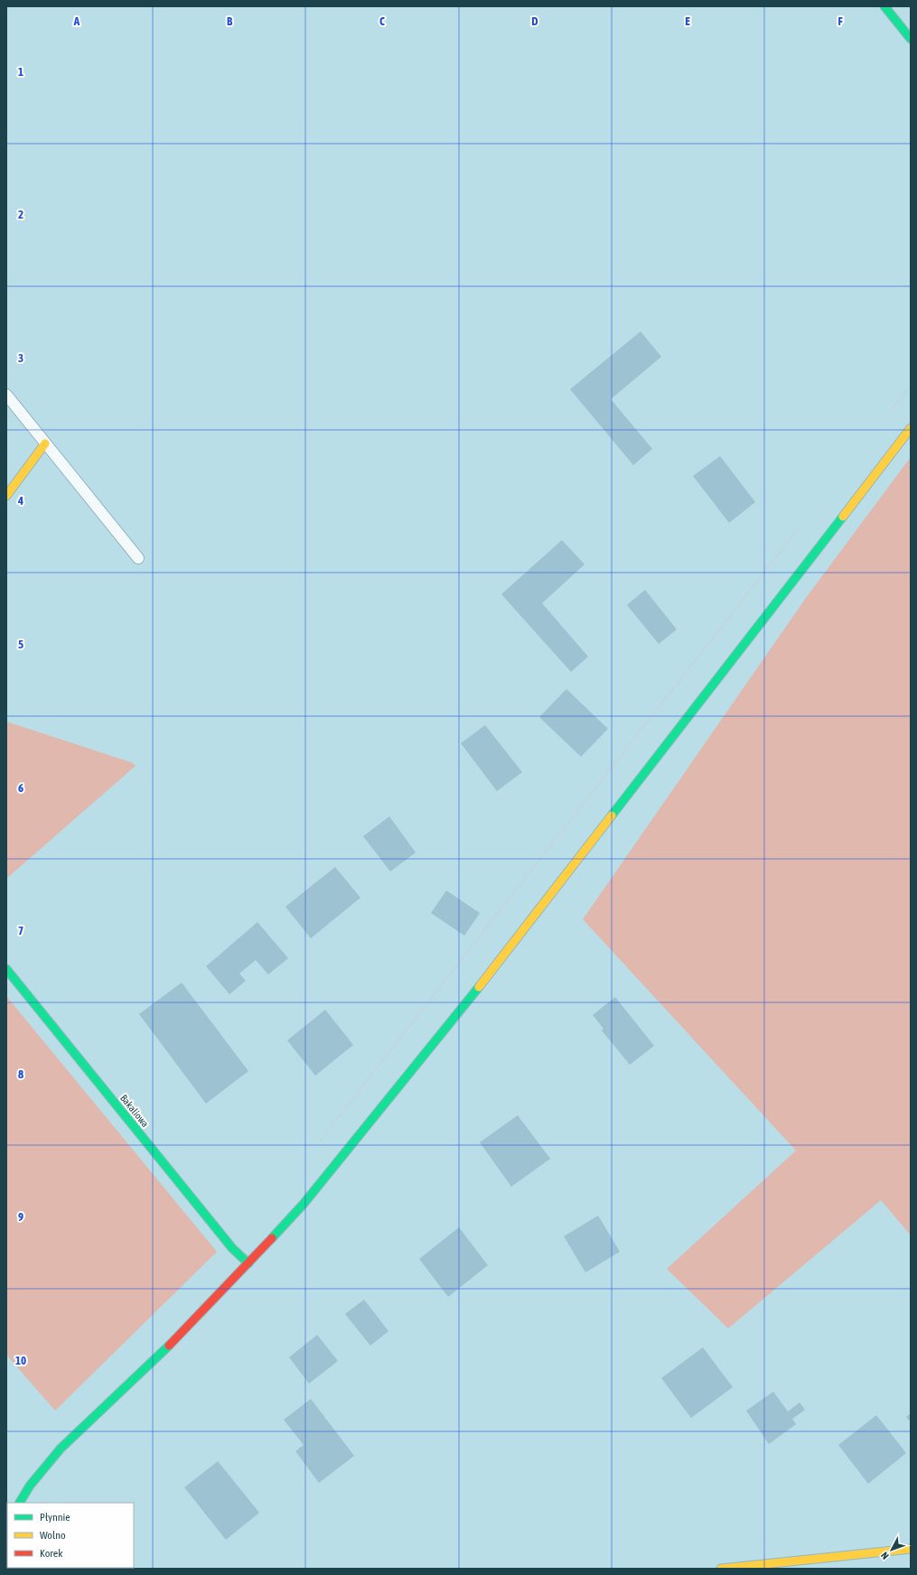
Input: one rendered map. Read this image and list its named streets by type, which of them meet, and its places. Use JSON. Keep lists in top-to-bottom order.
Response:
{
  "streets": {
    "street": ["Bakaliowa"]
  },
  "legend": ["Płynnie", "Wolno", "Korek"],
  "north": "bottom left",
  "grid": {
    "columns": [
      "A",
      "B",
      "C",
      "D",
      "E",
      "F"
    ],
    "rows": [
      "1",
      "2",
      "3",
      "4",
      "5",
      "6",
      "7",
      "8",
      "9",
      "10"
    ]
  }
}
